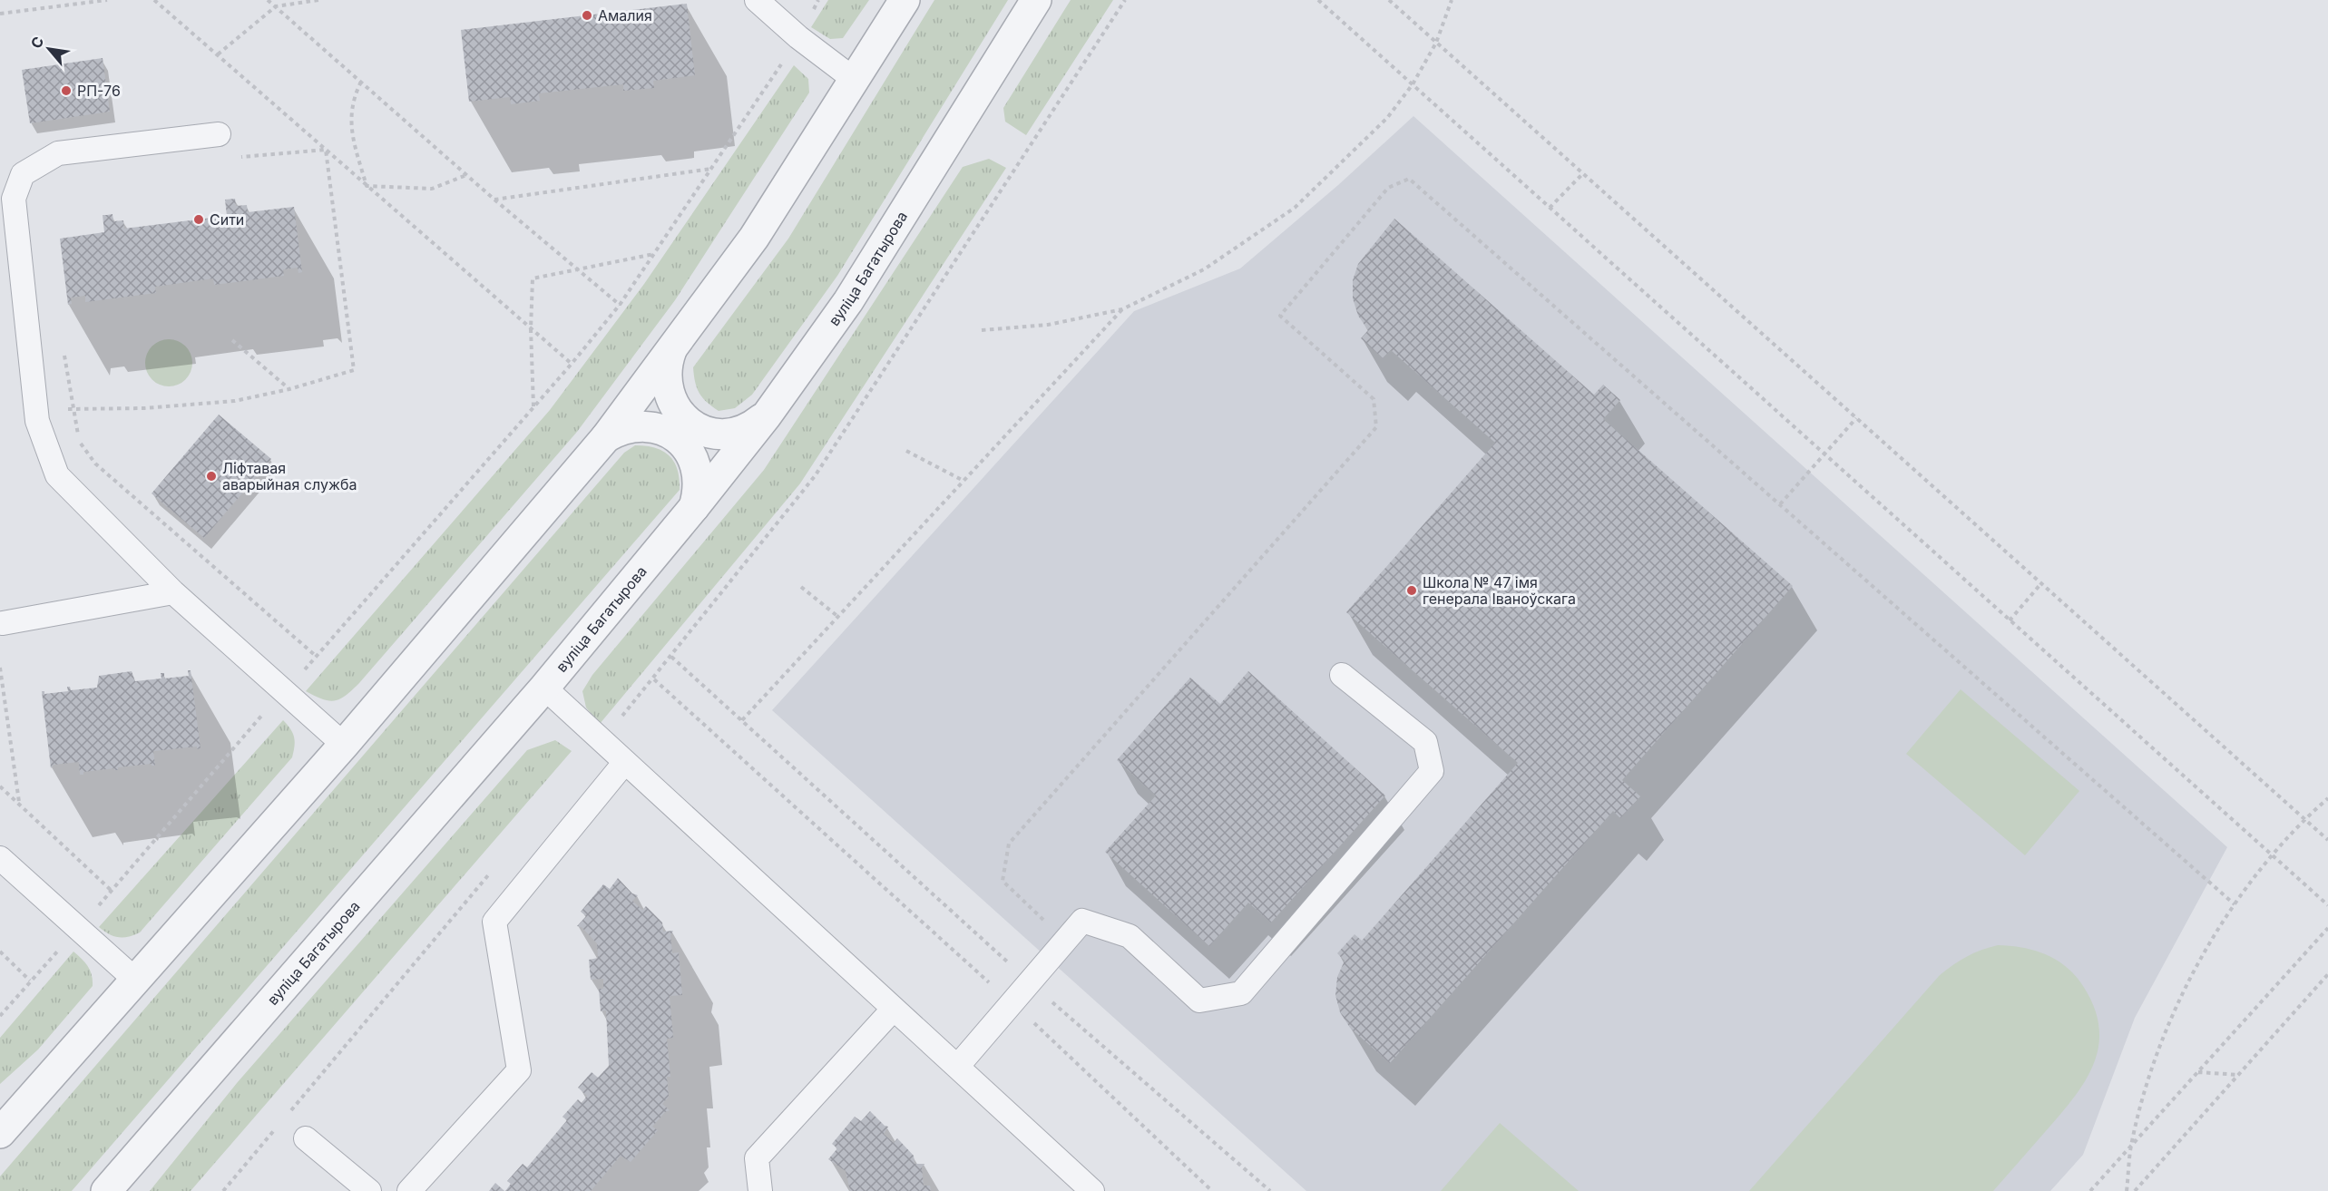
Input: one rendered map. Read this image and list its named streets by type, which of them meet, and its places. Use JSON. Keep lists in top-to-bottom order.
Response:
{
  "streets": {
    "street": ["вуліца Багатырова"]
  },
  "places": [
    "Амалия",
    "РП-76",
    "Сити",
    "Ліфтавая аварыйная служба",
    "Школа № 47 імя генерала Іваноўскага"
  ],
  "north": "top left"
}
